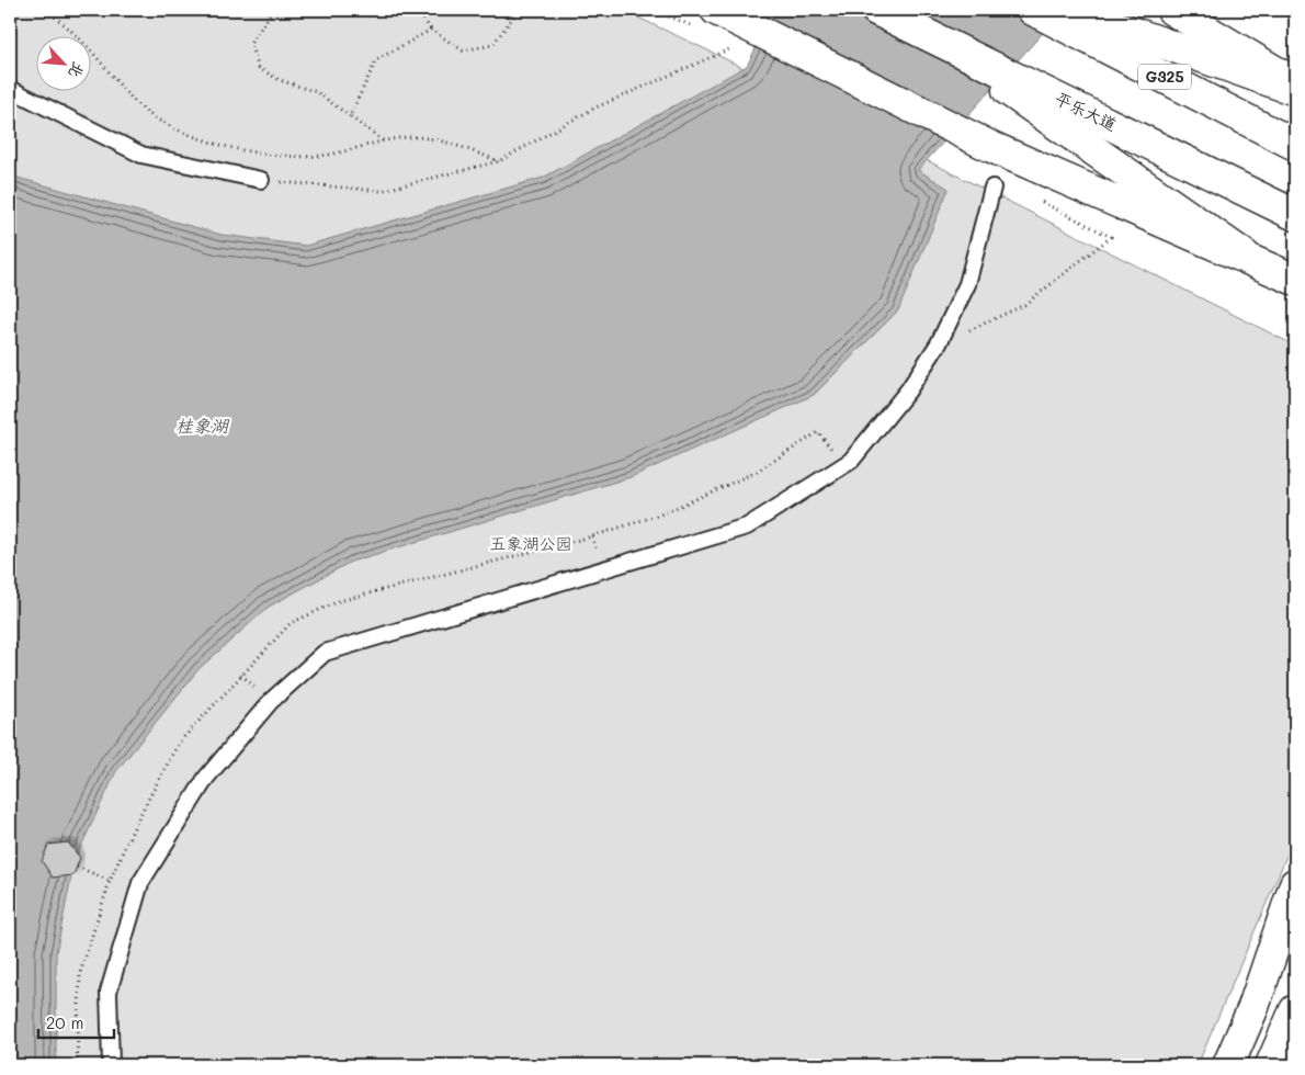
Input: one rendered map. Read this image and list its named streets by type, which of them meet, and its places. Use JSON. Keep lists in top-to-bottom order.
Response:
{
  "streets": {
    "main road": ["G325", "平乐大道"]
  },
  "water": ["桂象湖"],
  "parks": ["五象湖公园"],
  "scale_bar": "20 m",
  "north": "bottom right"
}
